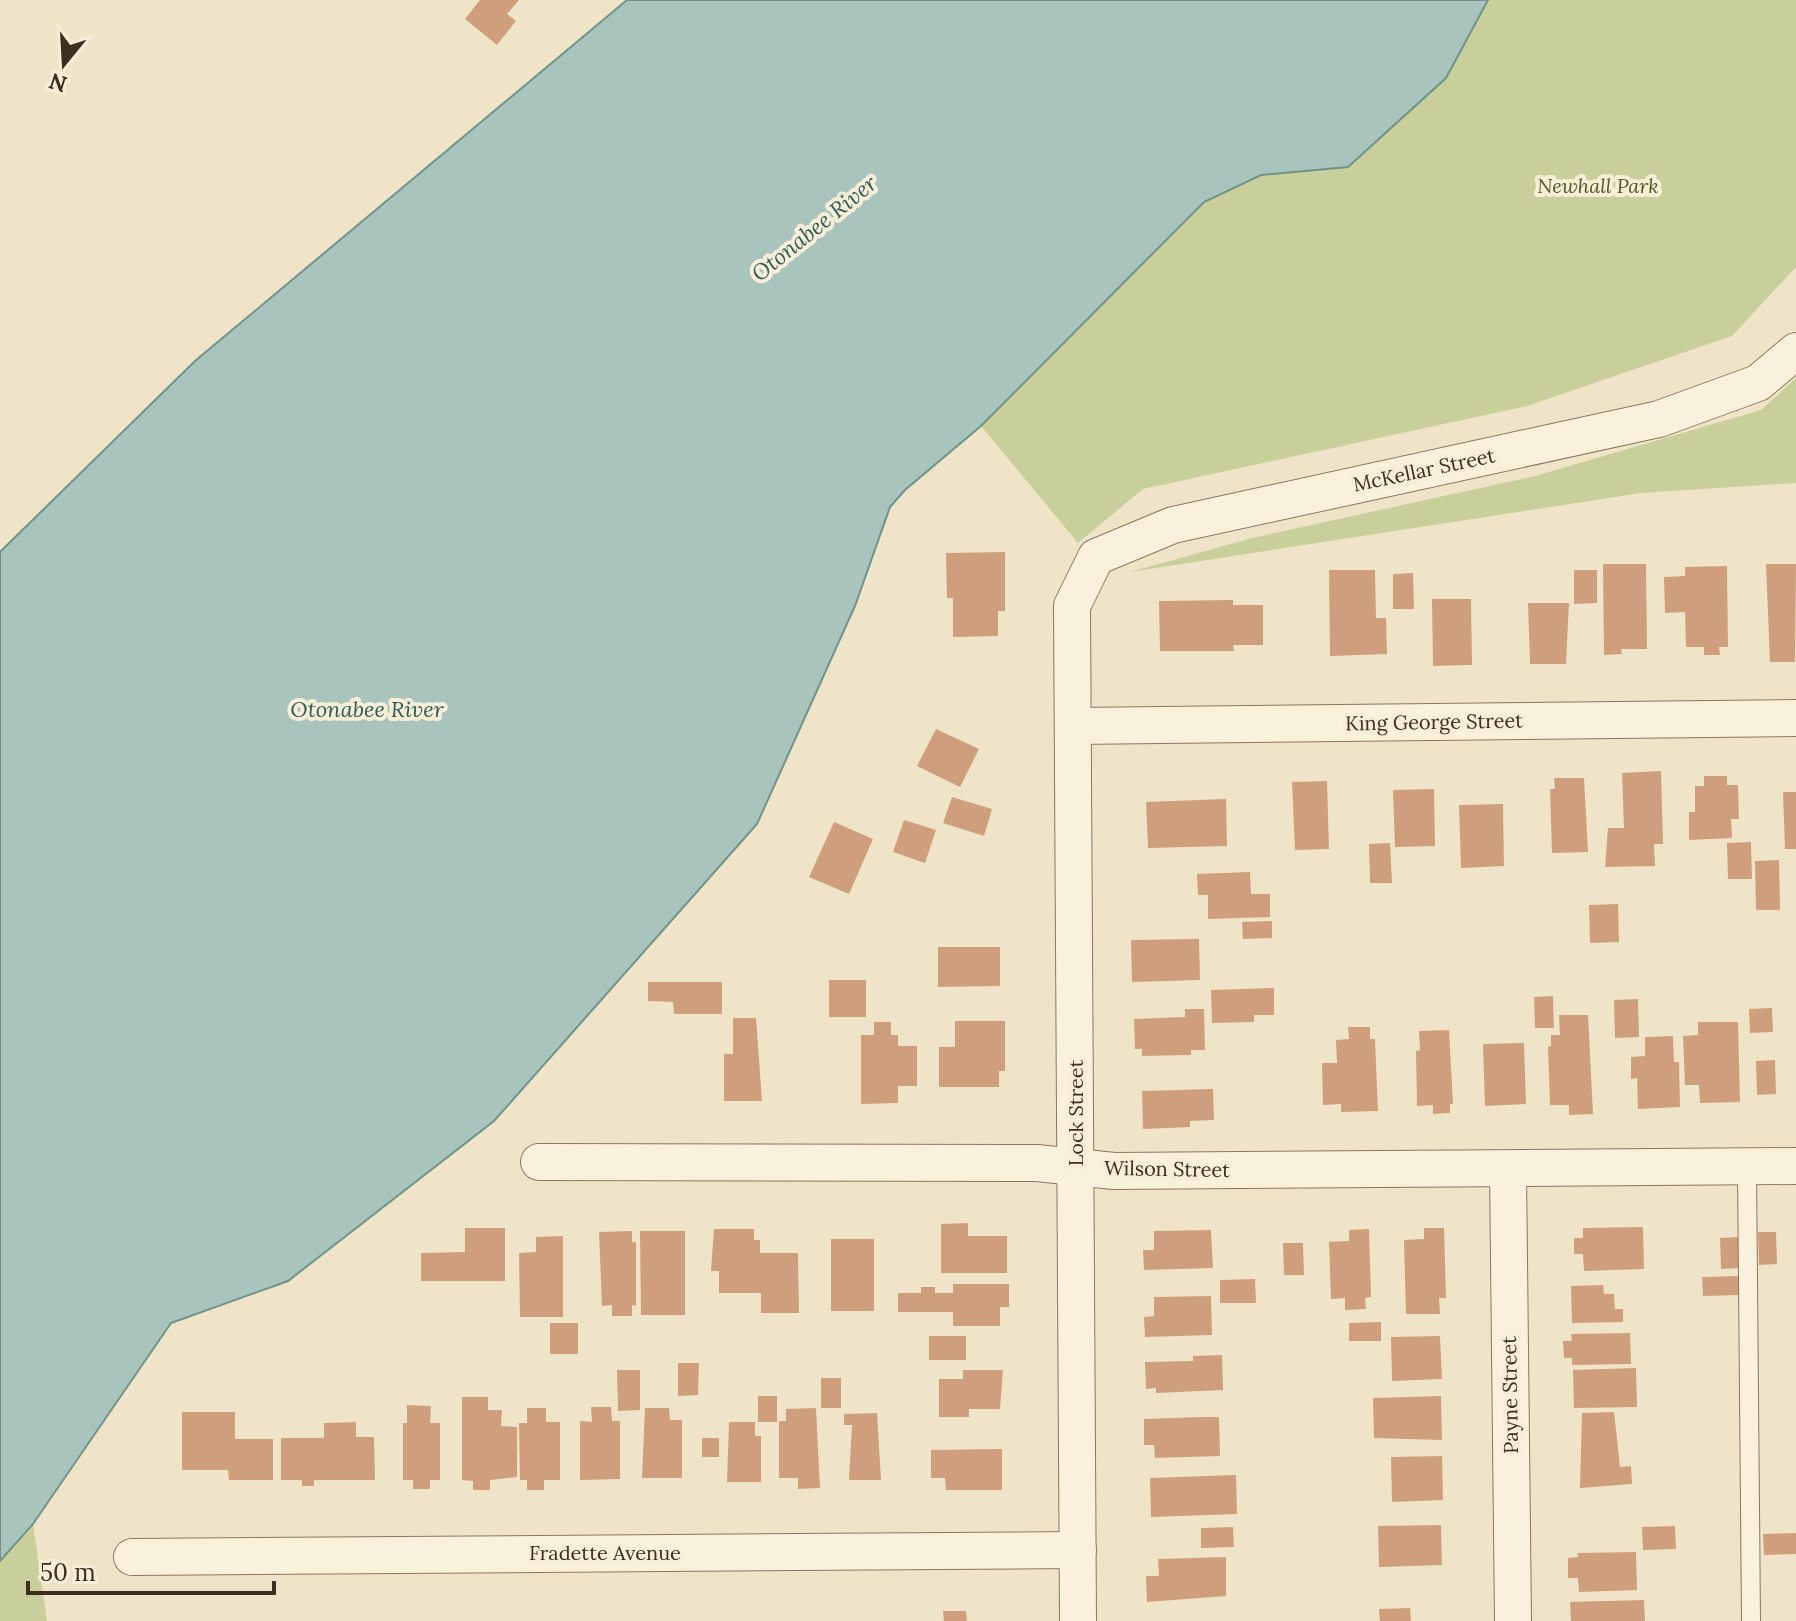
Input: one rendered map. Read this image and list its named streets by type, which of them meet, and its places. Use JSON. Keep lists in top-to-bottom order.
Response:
{
  "streets": {
    "street": [
      "McKellar Street",
      "King George Street",
      "Lock Street",
      "Wilson Street",
      "Payne Street",
      "Fradette Avenue"
    ]
  },
  "crossings": [
    ["McKellar Street", "Lock Street"],
    ["King George Street", "Lock Street"],
    ["Lock Street", "Wilson Street"],
    ["Lock Street", "Fradette Avenue"],
    ["Wilson Street", "Payne Street"]
  ],
  "water": ["Otonabee River"],
  "parks": ["Newhall Park"],
  "scale_bar": "50 m",
  "north": "bottom"
}
